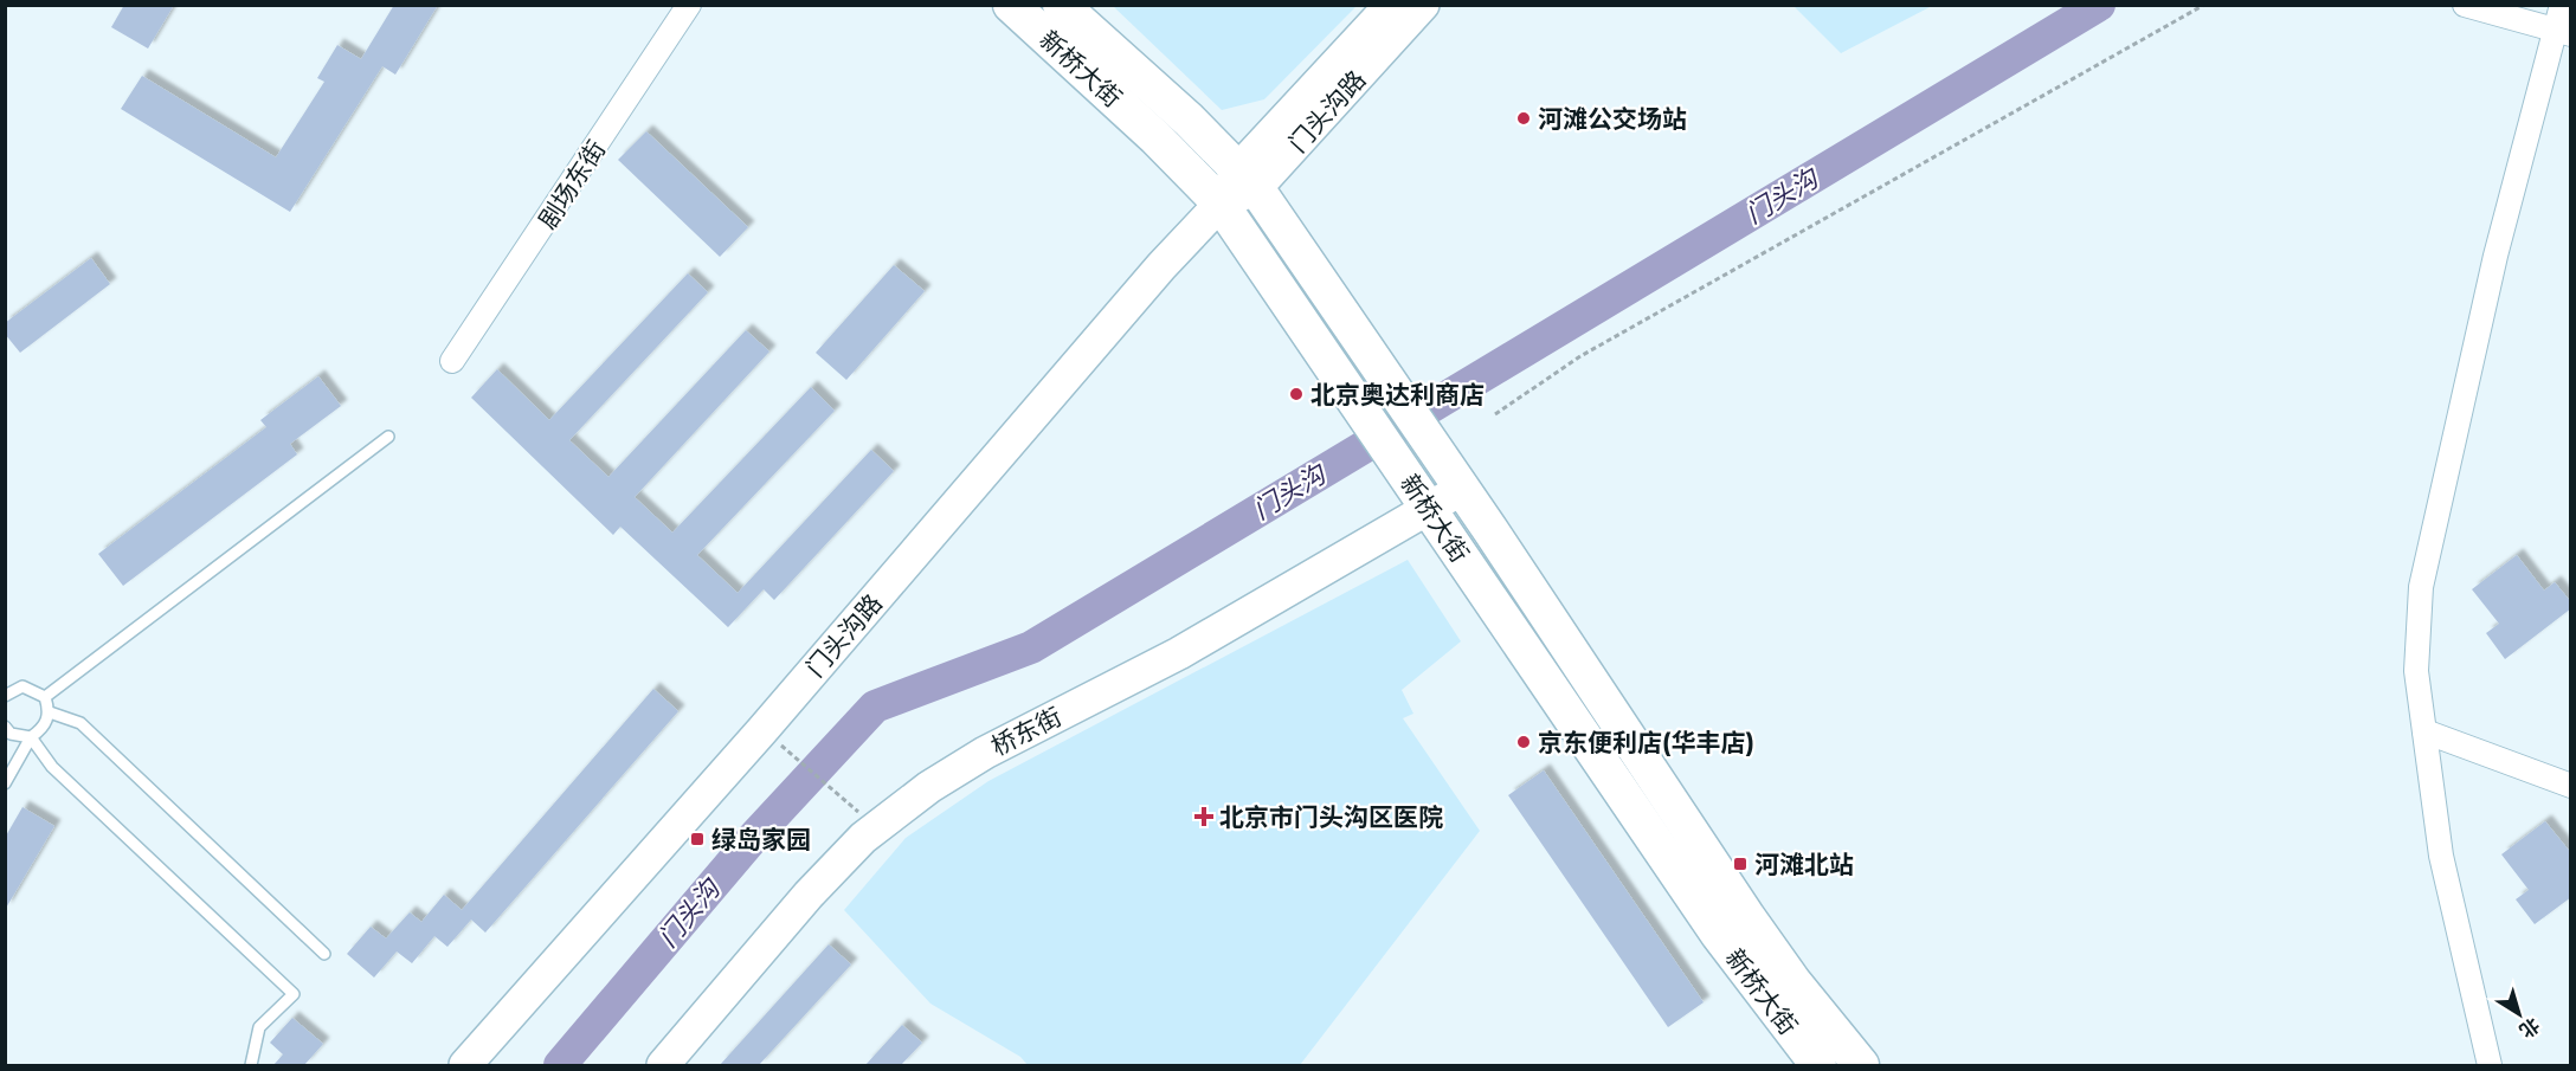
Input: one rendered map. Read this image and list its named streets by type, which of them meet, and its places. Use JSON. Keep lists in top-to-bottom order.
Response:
{
  "streets": {
    "main road": ["新桥大街"],
    "street": ["门头沟路", "剧场东街", "桥东街"]
  },
  "crossings": [
    ["新桥大街", "门头沟路"],
    ["新桥大街", "桥东街"]
  ],
  "water": ["门头沟"],
  "places": {
    "other": ["河滩公交场站", "北京奥达利商店", "京东便利店(华丰店)"],
    "health": ["北京市门头沟区医院"],
    "transit": ["绿岛家园", "河滩北站"]
  },
  "north": "bottom right"
}
